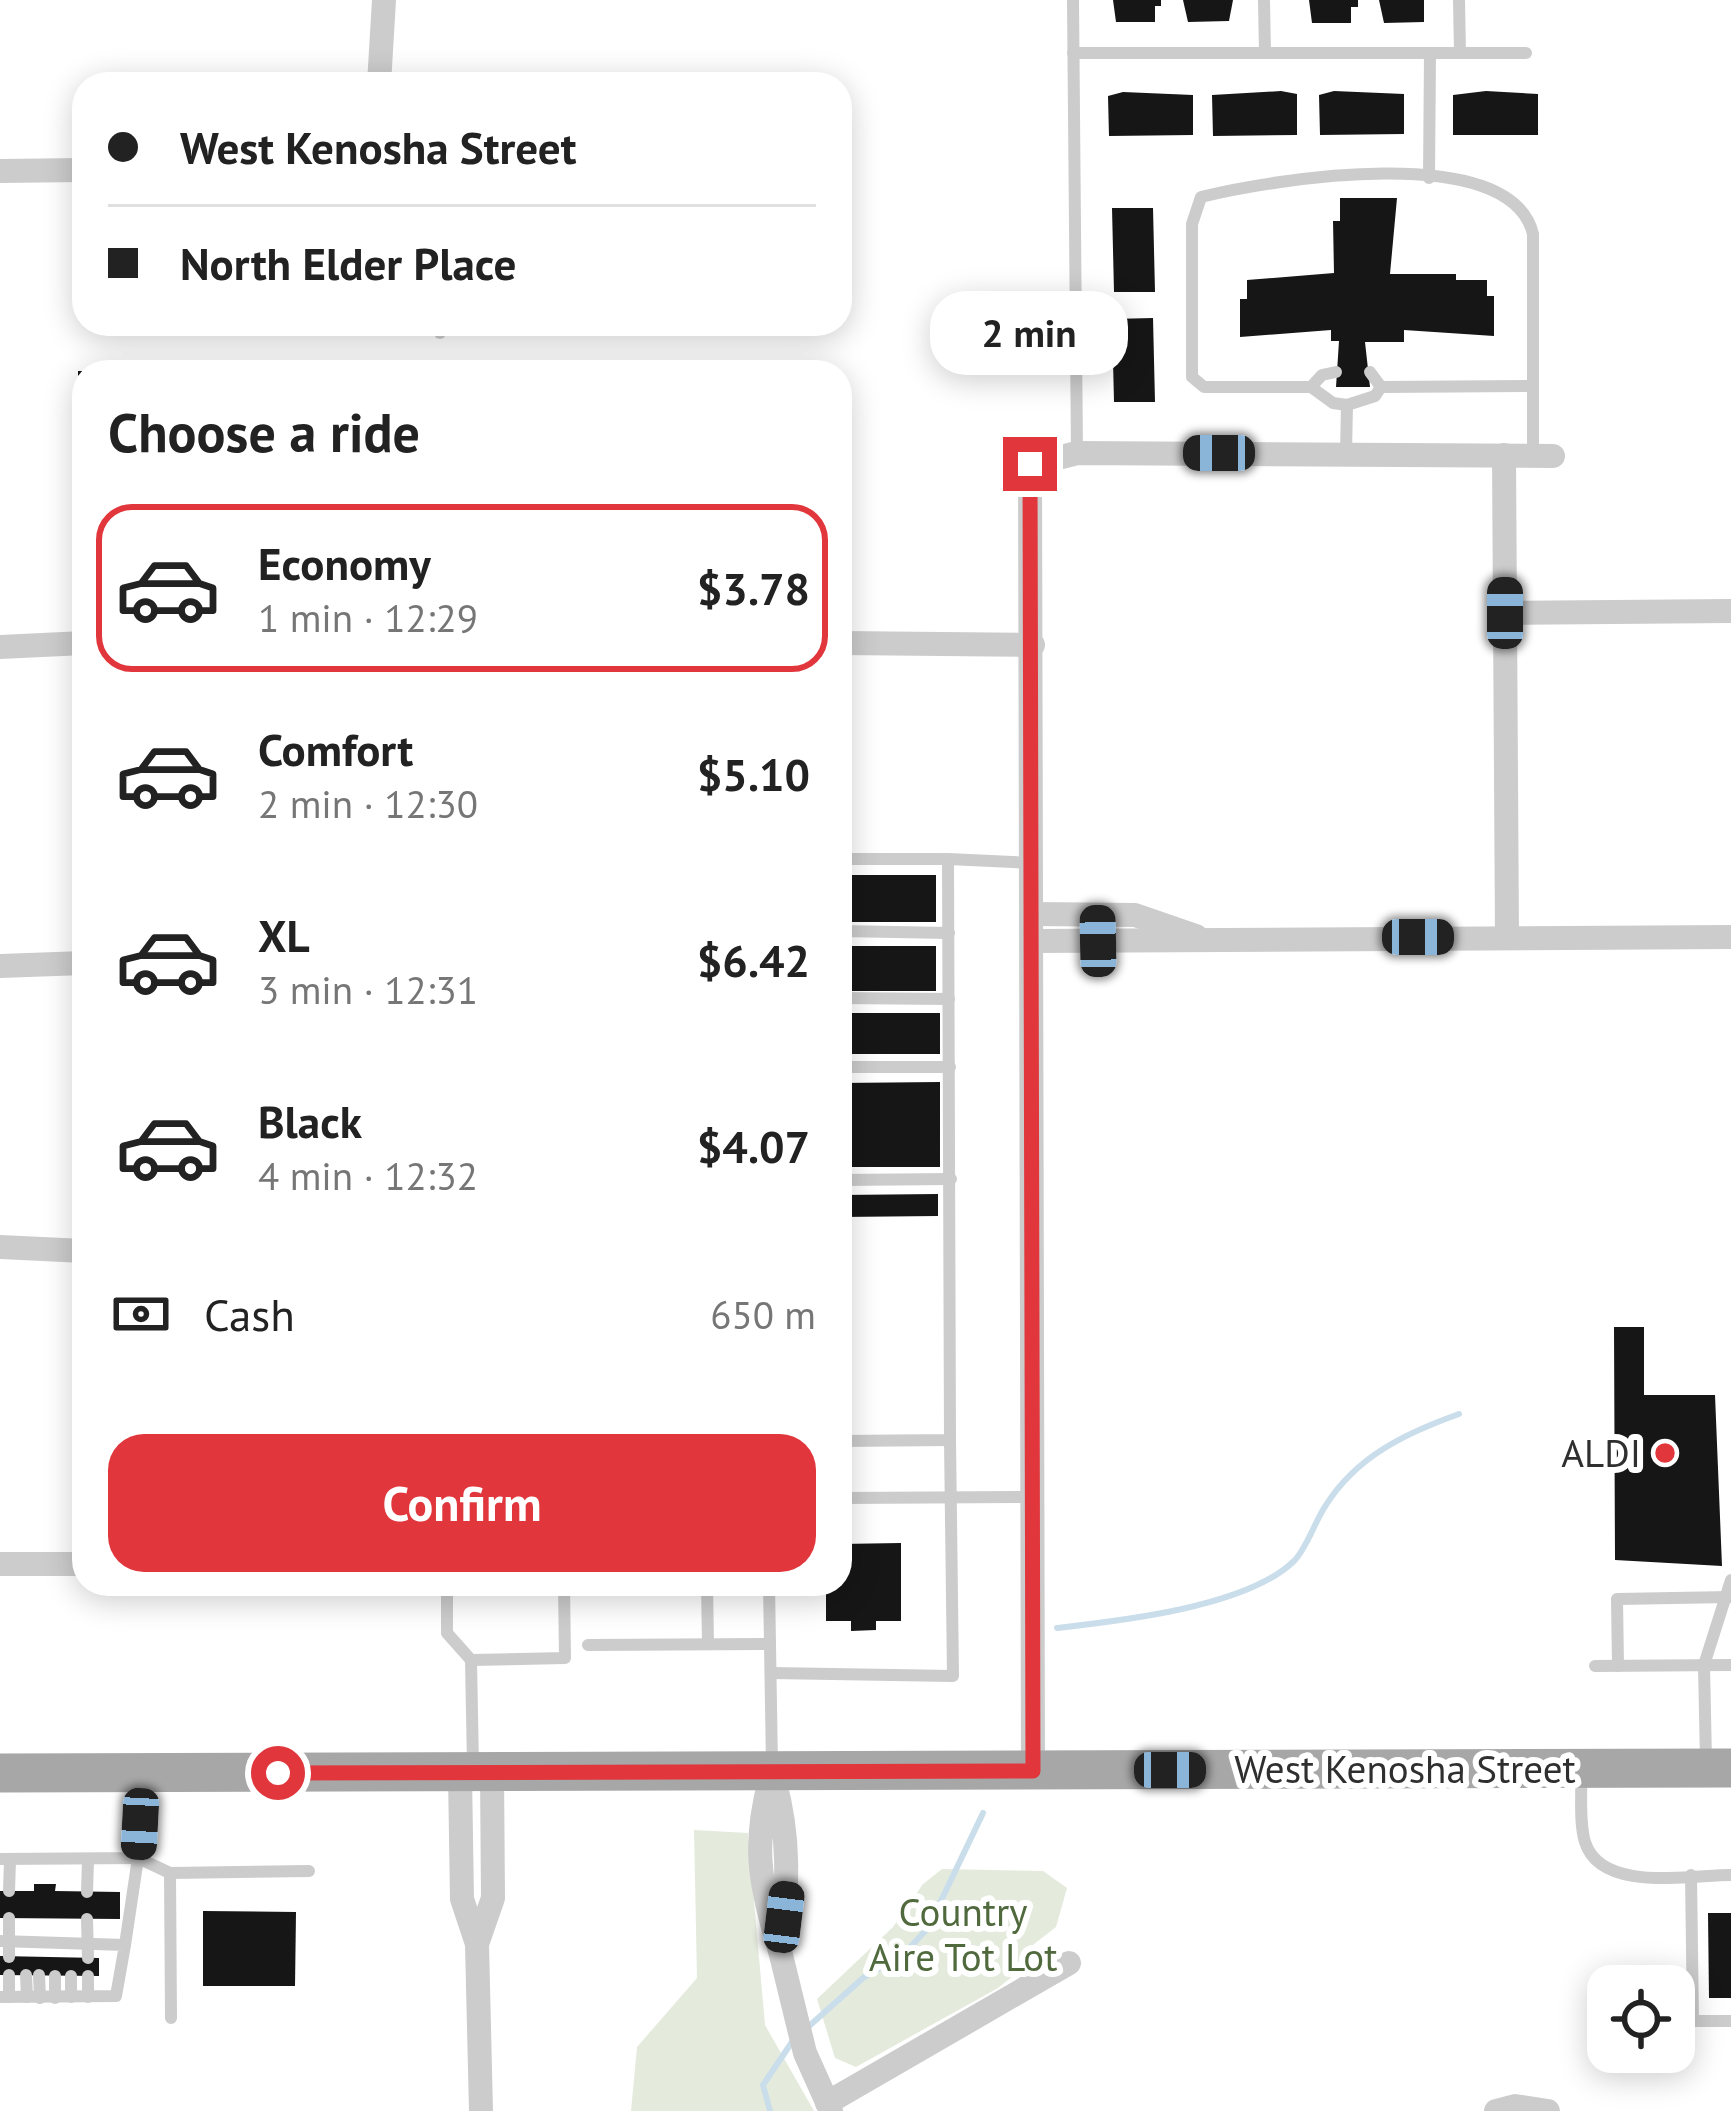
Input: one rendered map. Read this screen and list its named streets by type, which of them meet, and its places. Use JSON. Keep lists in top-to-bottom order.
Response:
{
  "streets": {
    "main road": ["West Kenosha Street"]
  },
  "parks": ["Country Aire Tot Lot"],
  "places": ["ALDI"],
  "page": {
    "banner": ["West Kenosha Street", "North Elder Place"],
    "bubble": "2 min",
    "heading": "Choose a ride",
    "list": [
      {
        "name": "Economy",
        "note": "1 min · 12:29",
        "value": "$3.78"
      },
      {
        "name": "Comfort",
        "note": "2 min · 12:30",
        "value": "$5.10"
      },
      {
        "name": "XL",
        "note": "3 min · 12:31",
        "value": "$6.42"
      },
      {
        "name": "Black",
        "note": "4 min · 12:32",
        "value": "$4.07"
      }
    ],
    "pay": ["Cash", "650 m"],
    "buttons": "Confirm"
  }
}
